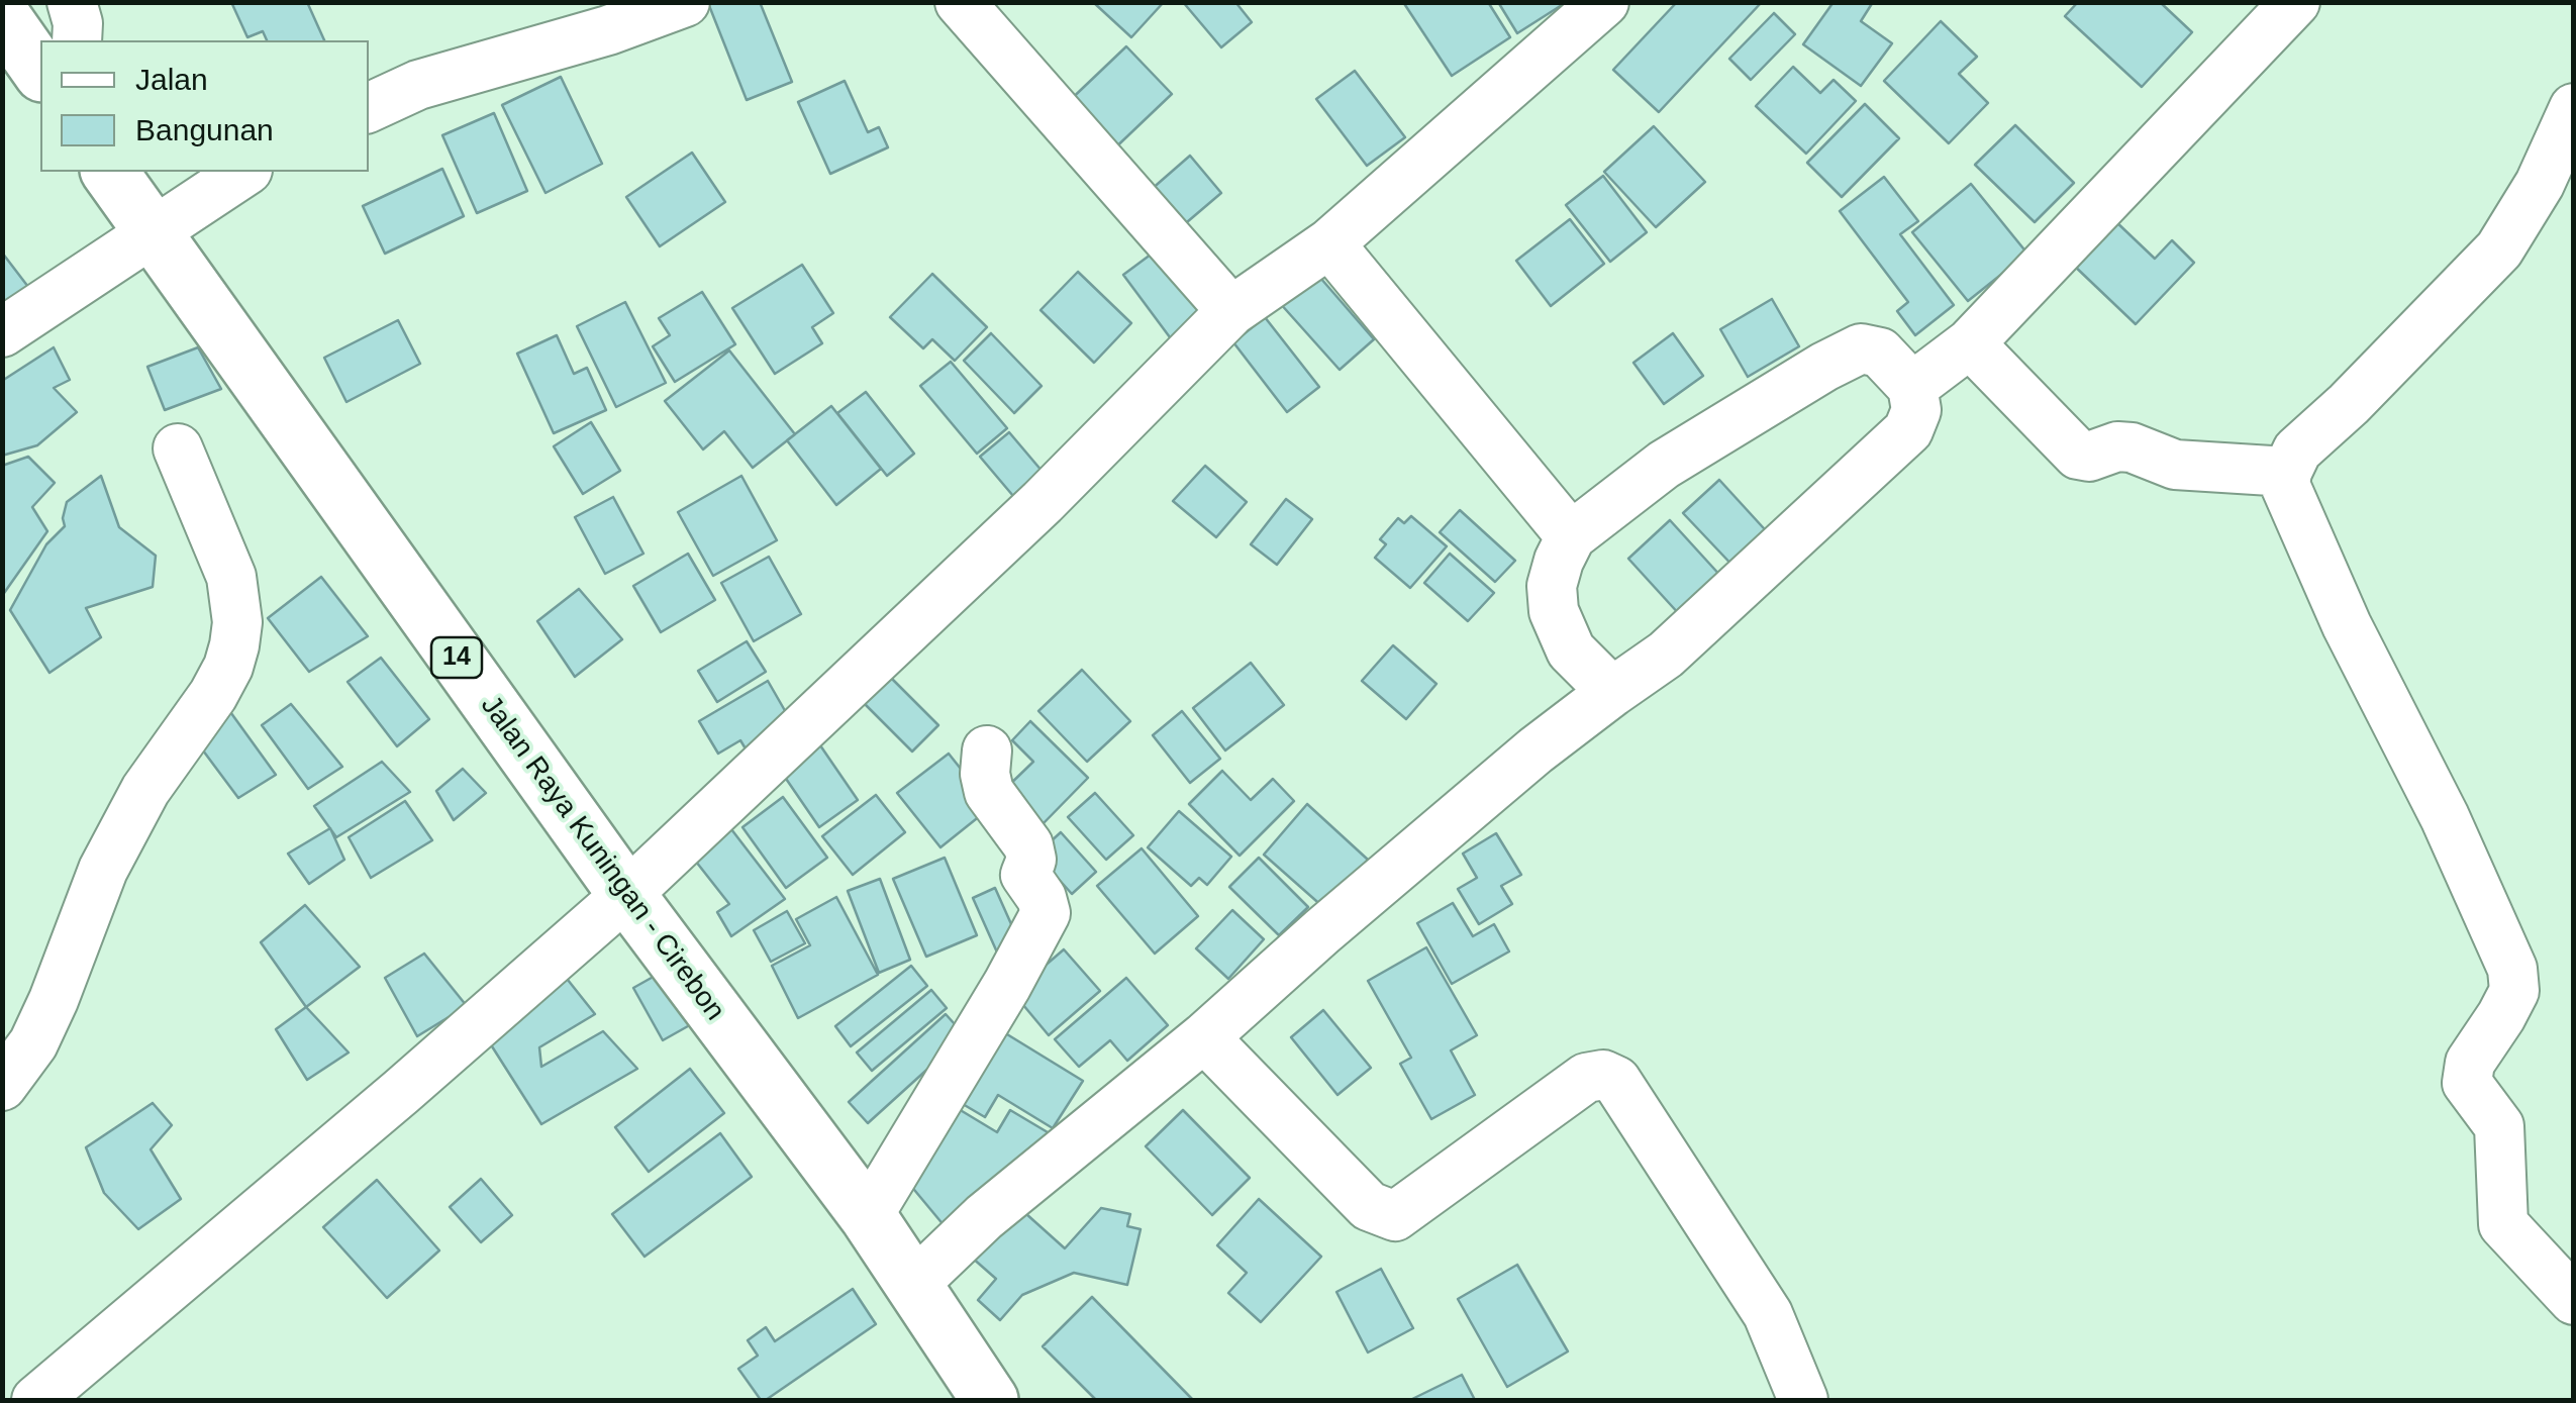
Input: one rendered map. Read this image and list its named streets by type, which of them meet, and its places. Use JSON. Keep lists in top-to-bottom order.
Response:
{
  "streets": {
    "highway": ["14", "Jalan Raya Kuningan - Cirebon"]
  },
  "legend": ["Jalan", "Bangunan"]
}
